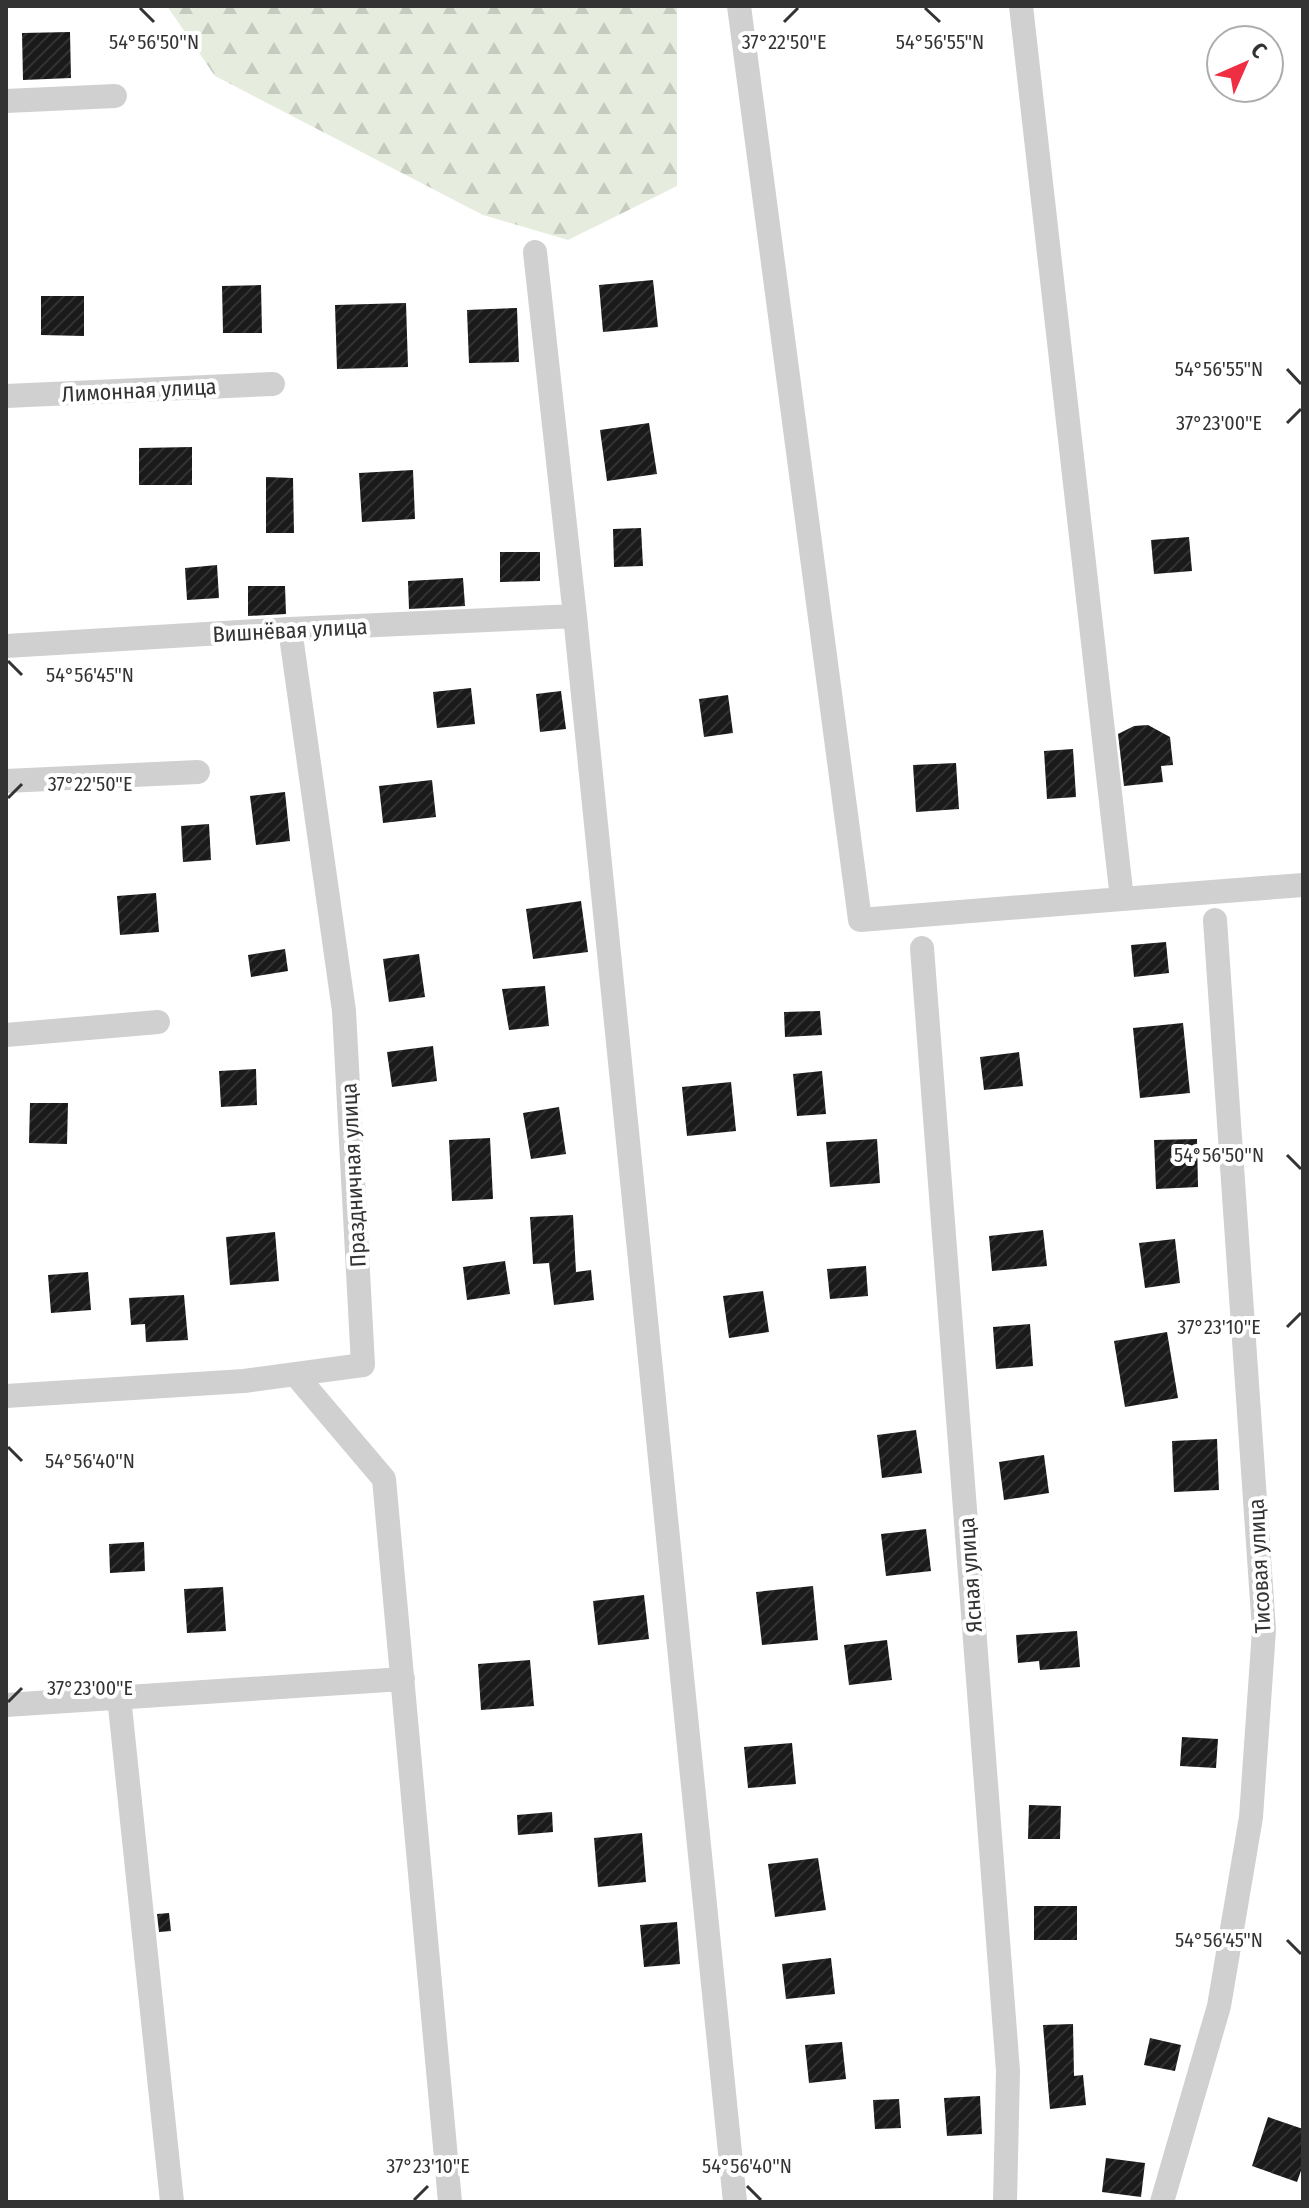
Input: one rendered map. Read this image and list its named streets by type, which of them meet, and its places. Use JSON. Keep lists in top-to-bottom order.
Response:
{
  "streets": {
    "street": [
      "Лимонная улица",
      "Вишнёвая улица",
      "Праздничная улица",
      "Тисовая улица",
      "Ясная улица"
    ]
  },
  "crossings": [
    ["Вишнёвая улица", "Праздничная улица"]
  ],
  "north": "top right",
  "coordinates": [
    "54°56'50\"N",
    "37°22'50\"E",
    "54°56'55\"N",
    "37°23'00\"E",
    "54°56'45\"N",
    "37°23'10\"E",
    "54°56'40\"N"
  ]
}
